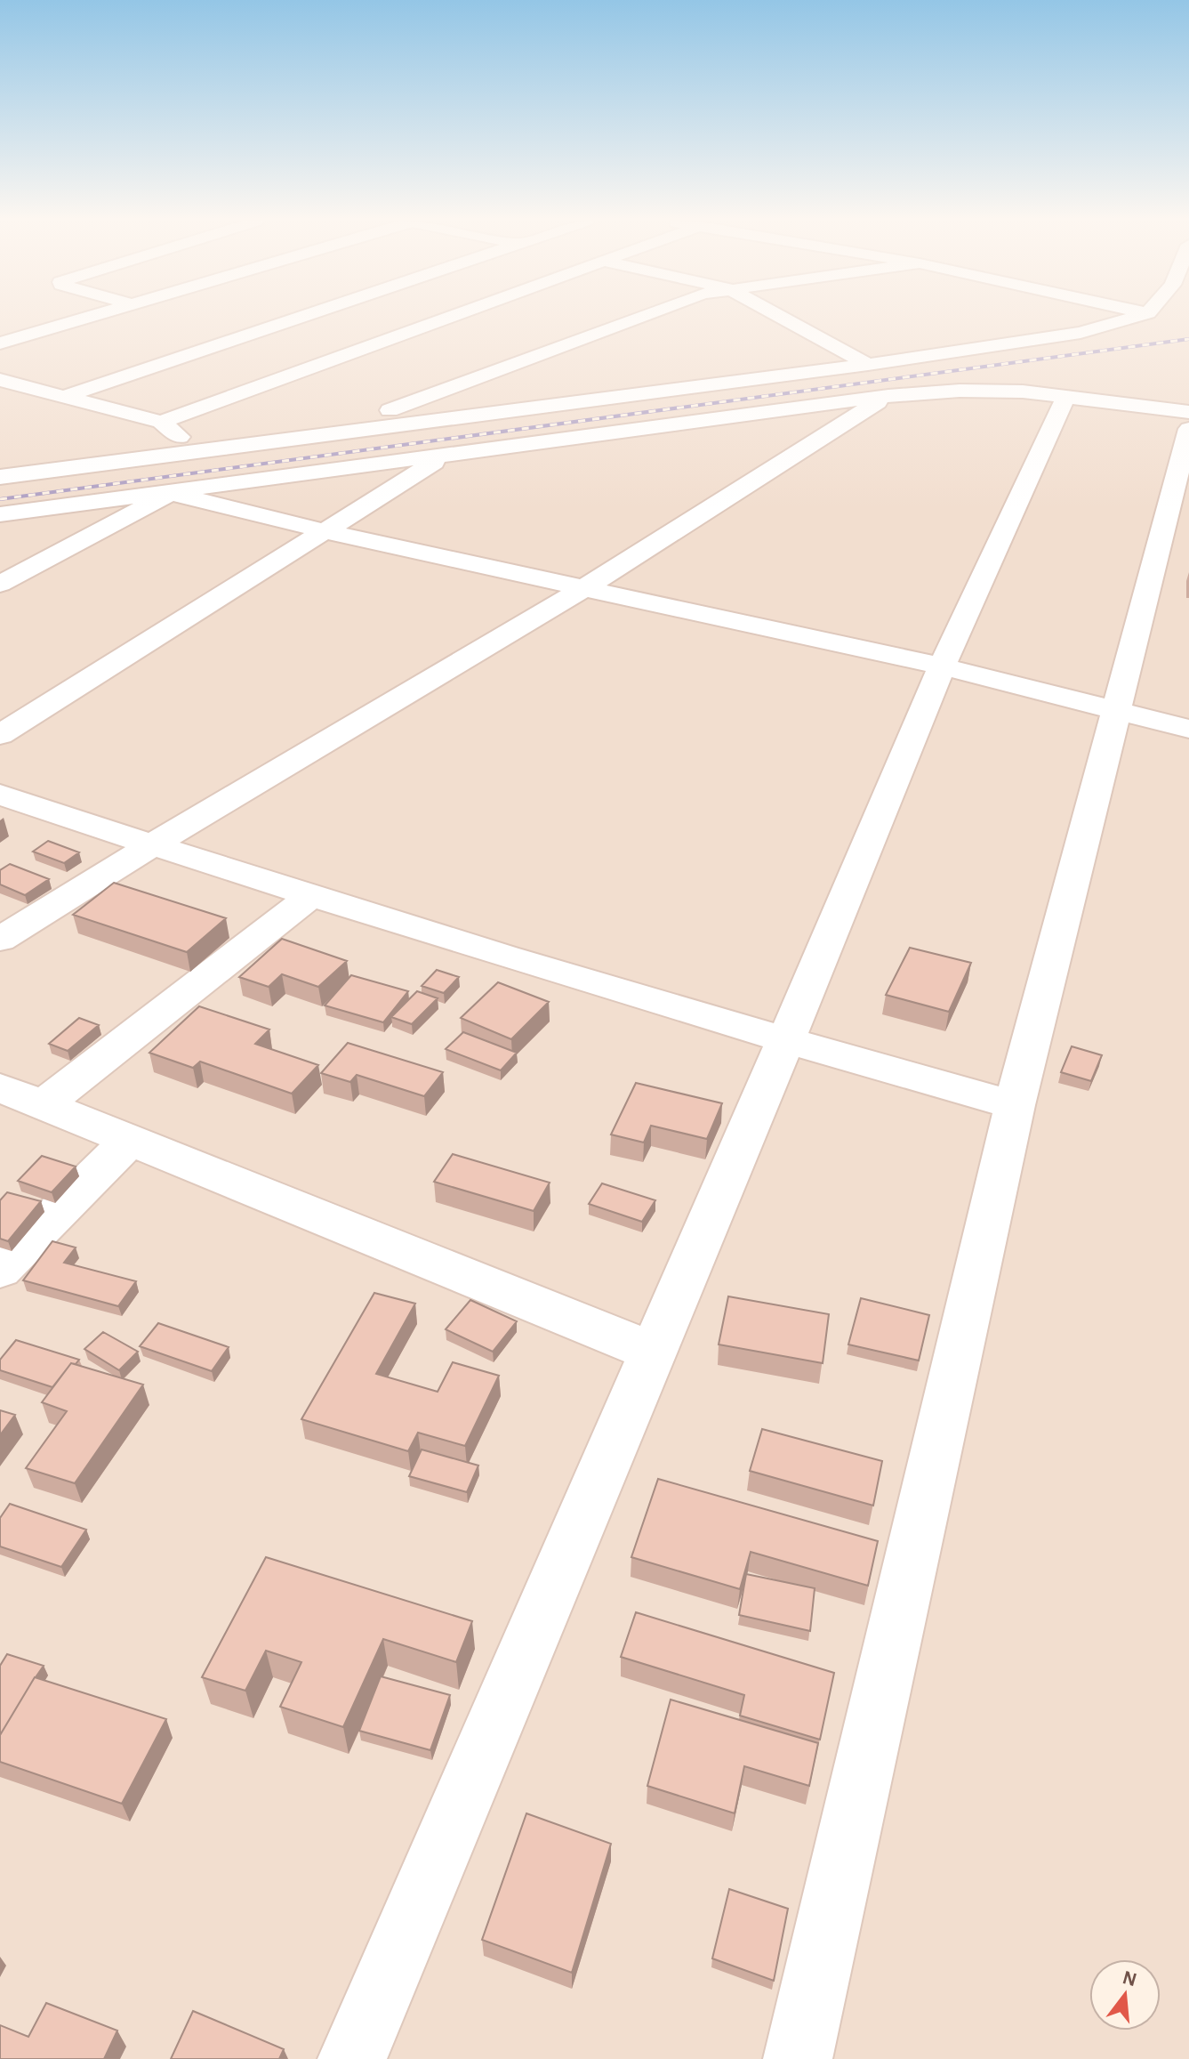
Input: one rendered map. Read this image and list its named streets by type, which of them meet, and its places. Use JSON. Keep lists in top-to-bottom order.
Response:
{
  "north": "top"
}
